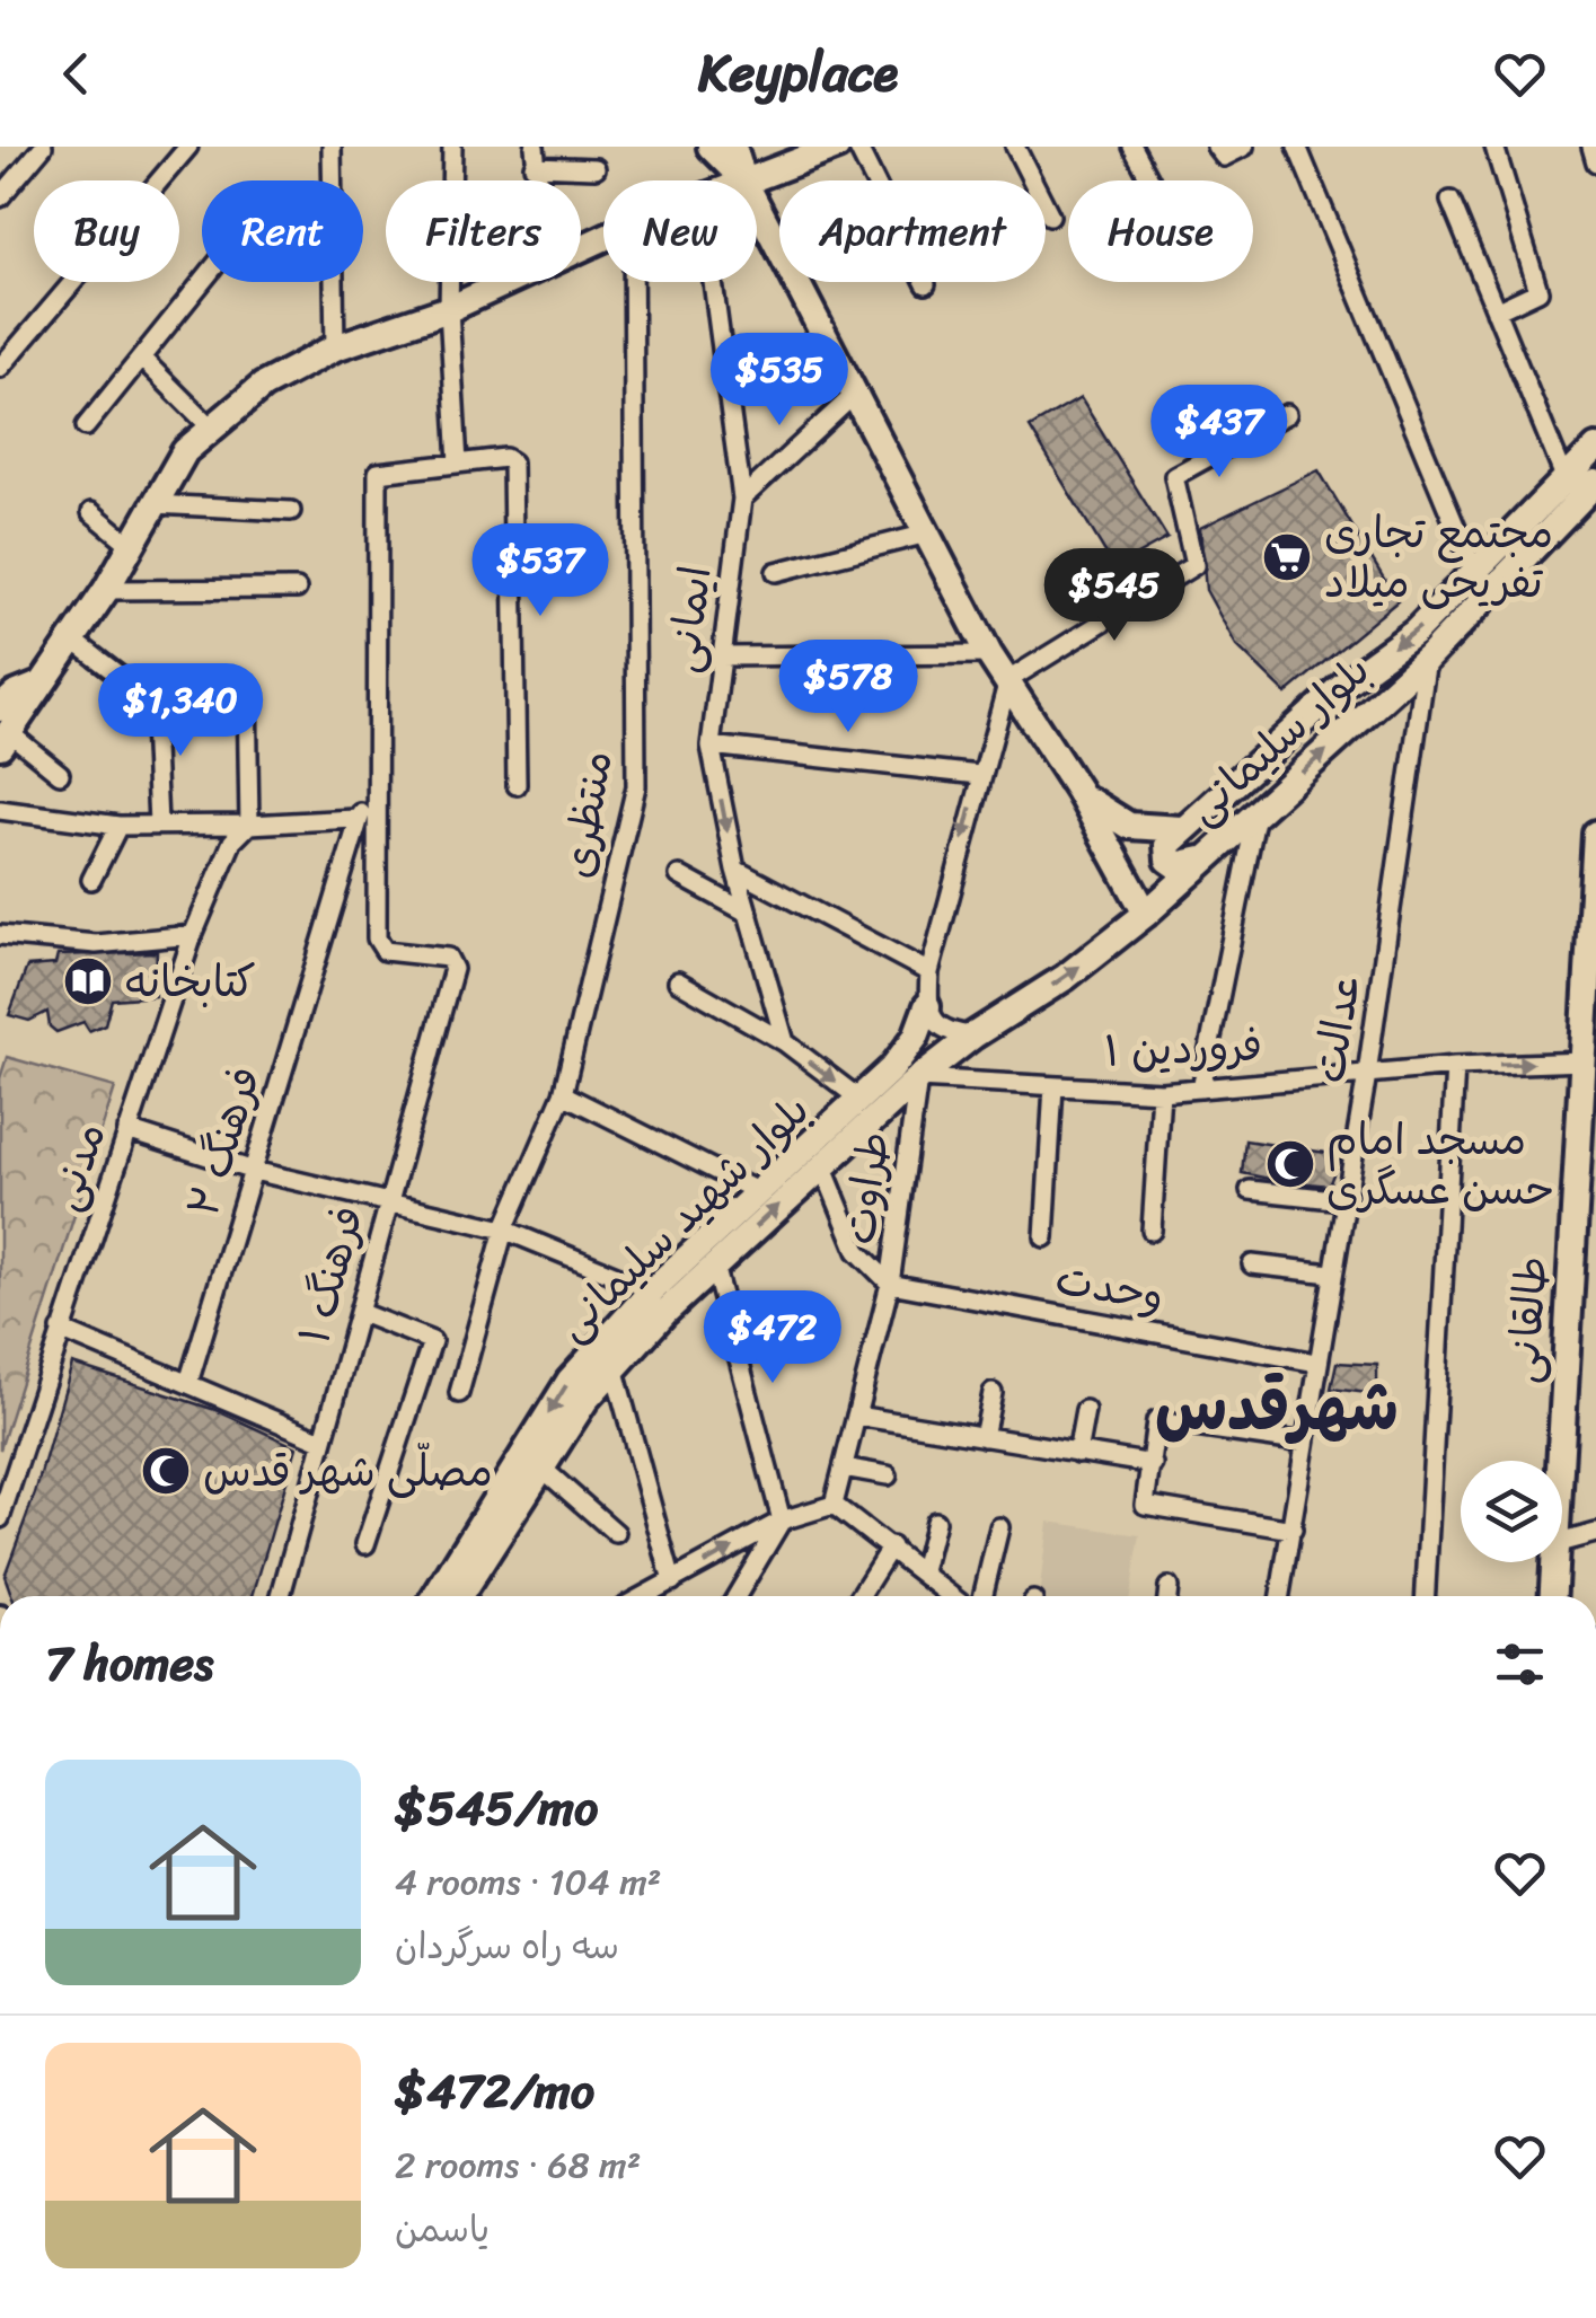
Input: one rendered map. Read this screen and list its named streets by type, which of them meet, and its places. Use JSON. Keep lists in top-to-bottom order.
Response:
{
  "streets": {
    "main road": ["بلوار سلیمانی", "بلوار شهید سلیمانی", "طالقانی"],
    "street": [
      "ایمانی",
      "منتظری",
      "عدالت",
      "فروردین ۱",
      "فرهنگ ۲",
      "مدنی",
      "طراوت",
      "فرهنگ ۱",
      "وحدت"
    ]
  },
  "crossings": [
    ["بلوار سلیمانی", "عدالت"],
    ["بلوار سلیمانی", "بلوار شهید سلیمانی"],
    ["عدالت", "فروردین ۱"],
    ["عدالت", "وحدت"],
    ["فروردین ۱", "طراوت"],
    ["فروردین ۱", "بلوار شهید سلیمانی"],
    ["فروردین ۱", "طالقانی"],
    ["فرهنگ ۲", "فرهنگ ۱"],
    ["طراوت", "بلوار شهید سلیمانی"],
    ["طراوت", "وحدت"]
  ],
  "districts": ["شهرقدس"],
  "places": {
    "supermarket": ["مجتمع تجاری تفریحی میلاد"],
    "library": ["کتابخانه"],
    "mosque": ["مسجد امام حسن عسگری", "مصلّی شهر قدس"]
  },
  "page": {
    "header": "Keyplace",
    "chip": [
      "Buy",
      "Rent",
      "Filters",
      "New",
      "Apartment",
      "House"
    ],
    "price": [
      "$535",
      "$437",
      "$537",
      "$545",
      "$578",
      "$1,340",
      "$472"
    ],
    "heading": "7 homes",
    "list": [
      {
        "name": "$545/mo",
        "note": "4 rooms · 104 m² · سه راه سرگردان"
      },
      {
        "name": "$472/mo",
        "note": "2 rooms · 68 m² · یاسمن"
      }
    ]
  }
}
